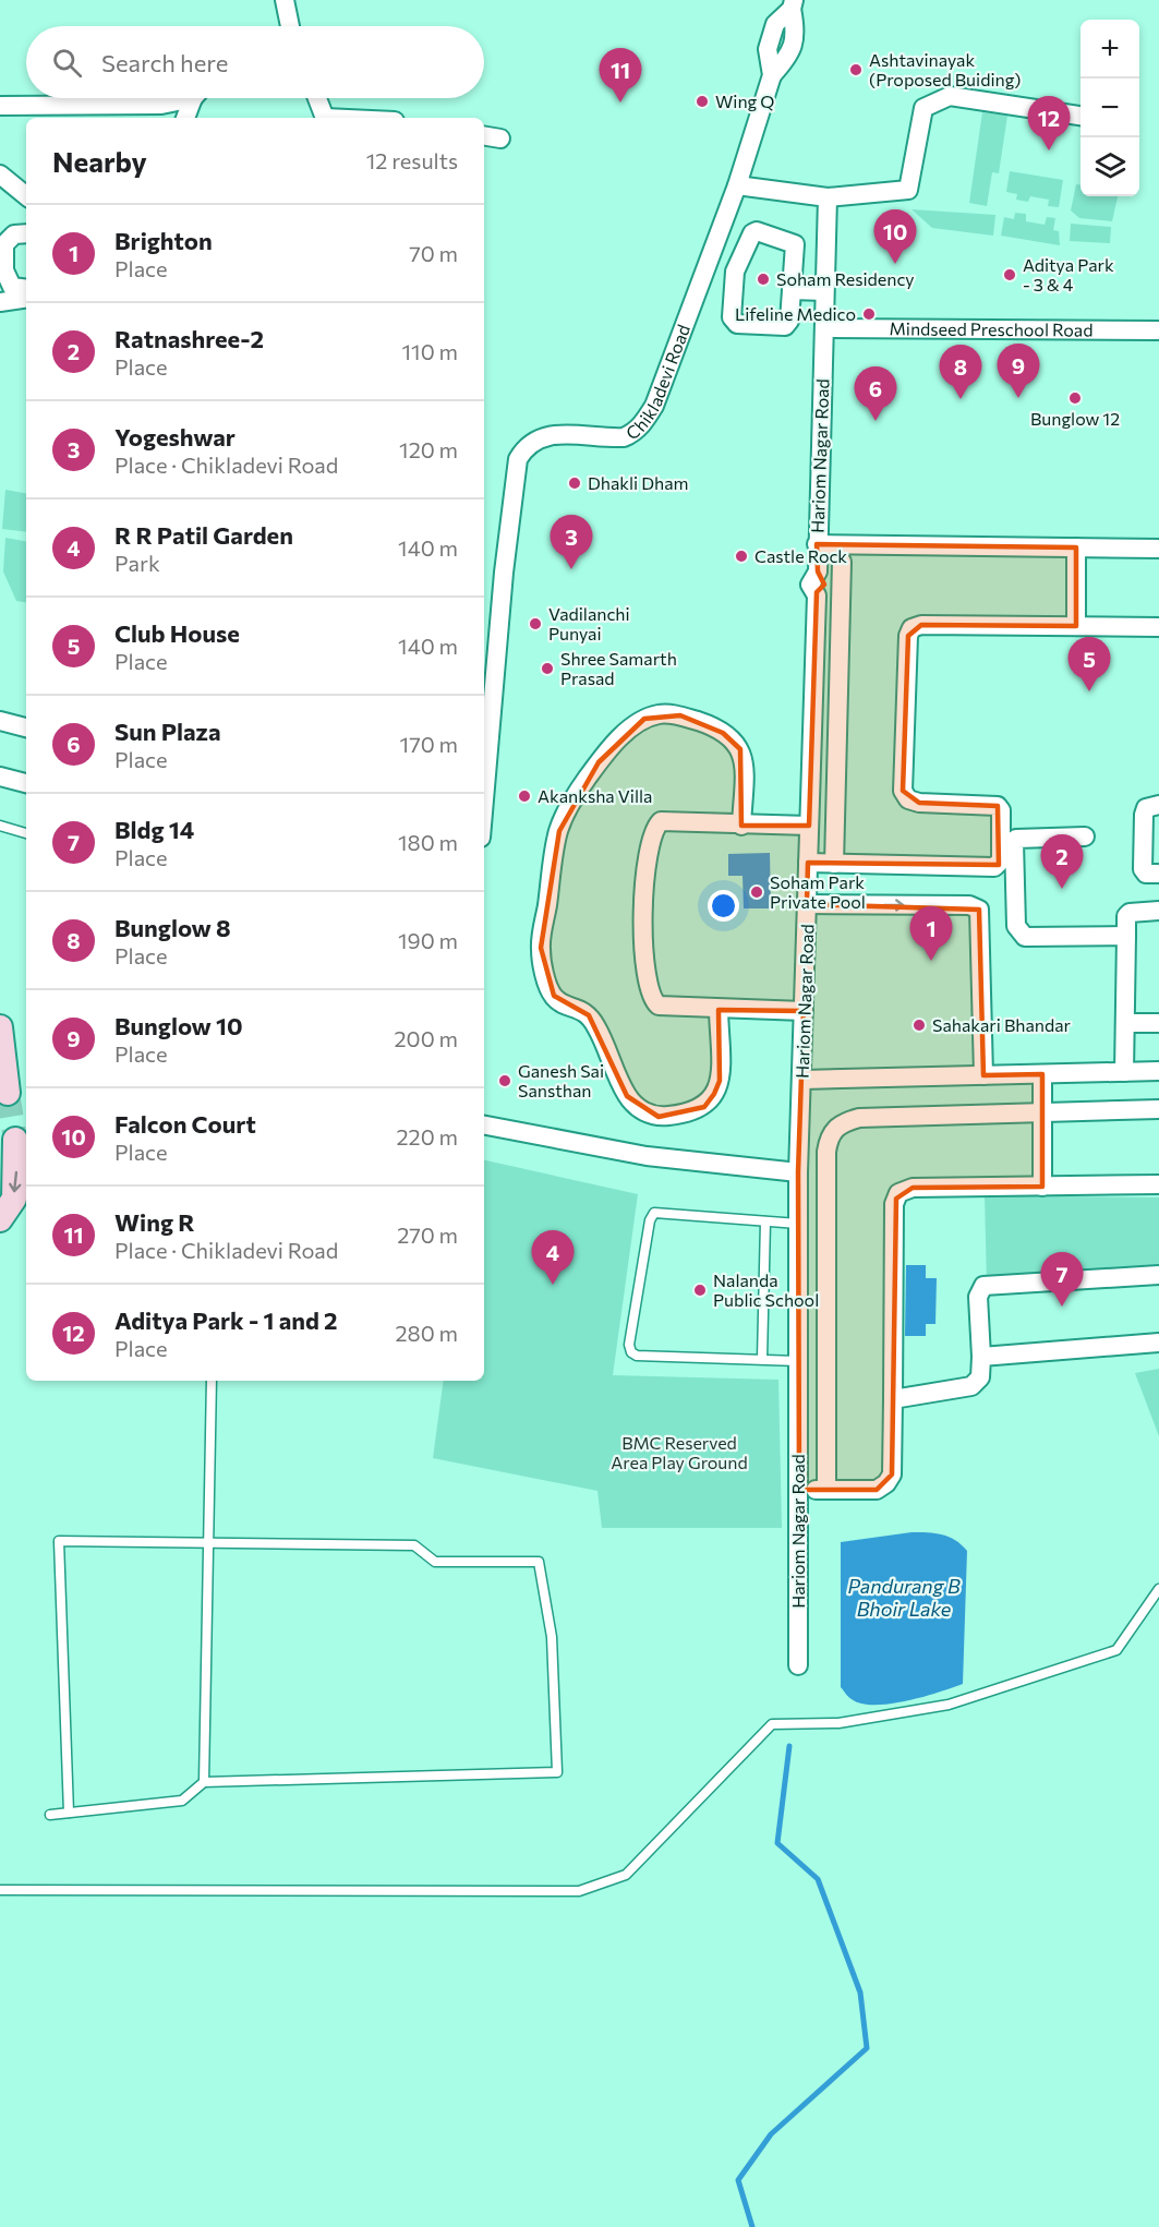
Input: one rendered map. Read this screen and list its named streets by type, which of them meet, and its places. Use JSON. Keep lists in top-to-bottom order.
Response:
{
  "streets": {
    "street": ["Mindseed Preschool Road", "Chikladevi Road", "Hariom Nagar Road"]
  },
  "crossings": [
    ["Mindseed Preschool Road", "Hariom Nagar Road"]
  ],
  "water": ["Pandurang B Bhoir Lake"],
  "parks": ["BMC Reserved Area Play Ground"],
  "places": [
    "Ashtavinayak (Proposed Buiding)",
    "Wing Q",
    "Aditya Park - 3 & 4",
    "Soham Residency",
    "Lifeline Medico",
    "Bunglow 12",
    "Dhakli Dham",
    "Castle Rock",
    "Vadilanchi Punyai",
    "Shree Samarth Prasad",
    "Akanksha Villa",
    "Soham Park Private Pool",
    "Sahakari Bhandar",
    "Ganesh Sai Sansthan",
    "Nalanda Public School"
  ],
  "page": {
    "map_buttons": ["+", "−"],
    "search": "Search here",
    "pins": [
      "11",
      "12",
      "10",
      "9",
      "8",
      "6",
      "3",
      "5",
      "2",
      "1",
      "4",
      "7"
    ],
    "heading": ["Nearby", "12 results"],
    "list": [
      {
        "mark": "1",
        "name": "Brighton",
        "note": "Place",
        "value": "70 m"
      },
      {
        "mark": "2",
        "name": "Ratnashree-2",
        "note": "Place",
        "value": "110 m"
      },
      {
        "mark": "3",
        "name": "Yogeshwar",
        "note": "Place · Chikladevi Road",
        "value": "120 m"
      },
      {
        "mark": "4",
        "name": "R R Patil Garden",
        "note": "Park",
        "value": "140 m"
      },
      {
        "mark": "5",
        "name": "Club House",
        "note": "Place",
        "value": "140 m"
      },
      {
        "mark": "6",
        "name": "Sun Plaza",
        "note": "Place",
        "value": "170 m"
      },
      {
        "mark": "7",
        "name": "Bldg 14",
        "note": "Place",
        "value": "180 m"
      },
      {
        "mark": "8",
        "name": "Bunglow 8",
        "note": "Place",
        "value": "190 m"
      },
      {
        "mark": "9",
        "name": "Bunglow 10",
        "note": "Place",
        "value": "200 m"
      },
      {
        "mark": "10",
        "name": "Falcon Court",
        "note": "Place",
        "value": "220 m"
      },
      {
        "mark": "11",
        "name": "Wing R",
        "note": "Place · Chikladevi Road",
        "value": "270 m"
      },
      {
        "mark": "12",
        "name": "Aditya Park - 1 and 2",
        "note": "Place",
        "value": "280 m"
      }
    ]
  }
}
